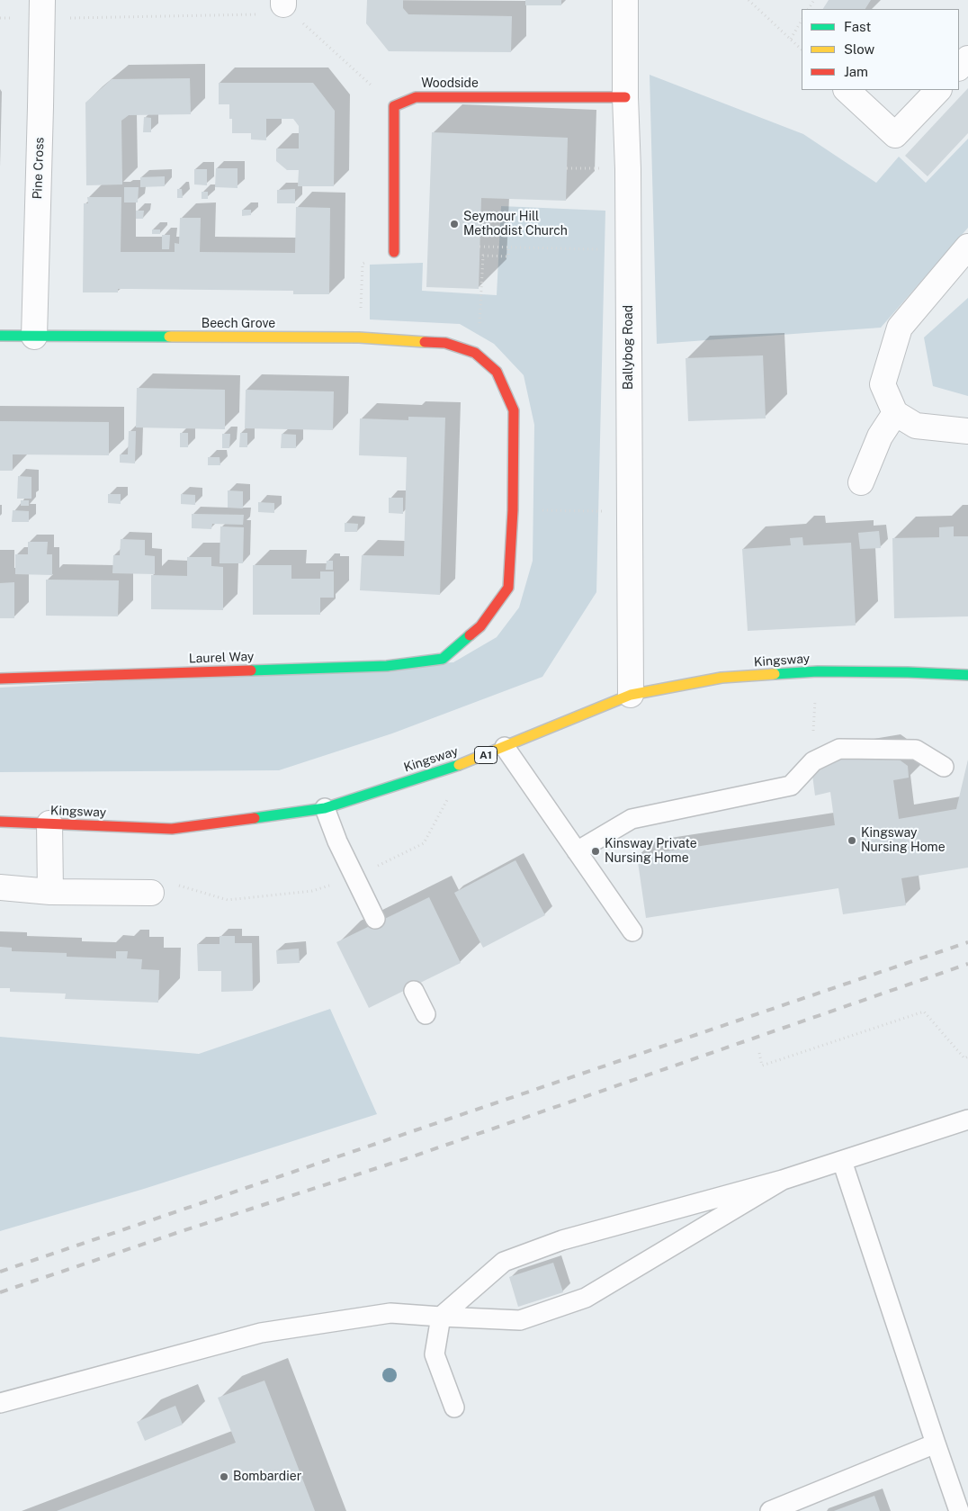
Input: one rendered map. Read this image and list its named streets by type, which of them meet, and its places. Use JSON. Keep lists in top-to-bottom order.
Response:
{
  "streets": {
    "street": [
      "Woodside",
      "Pine Cross",
      "Beech Grove",
      "Ballybog Road",
      "Laurel Way",
      "Kingsway",
      "A1"
    ]
  },
  "crossings": [
    ["Woodside", "Ballybog Road"],
    ["Pine Cross", "Beech Grove"],
    ["Ballybog Road", "Kingsway"]
  ],
  "places": [
    "Seymour Hill Methodist Church",
    "Kingsway Nursing Home",
    "Kinsway Private Nursing Home",
    "Bombardier"
  ],
  "legend": ["Fast", "Slow", "Jam"]
}
